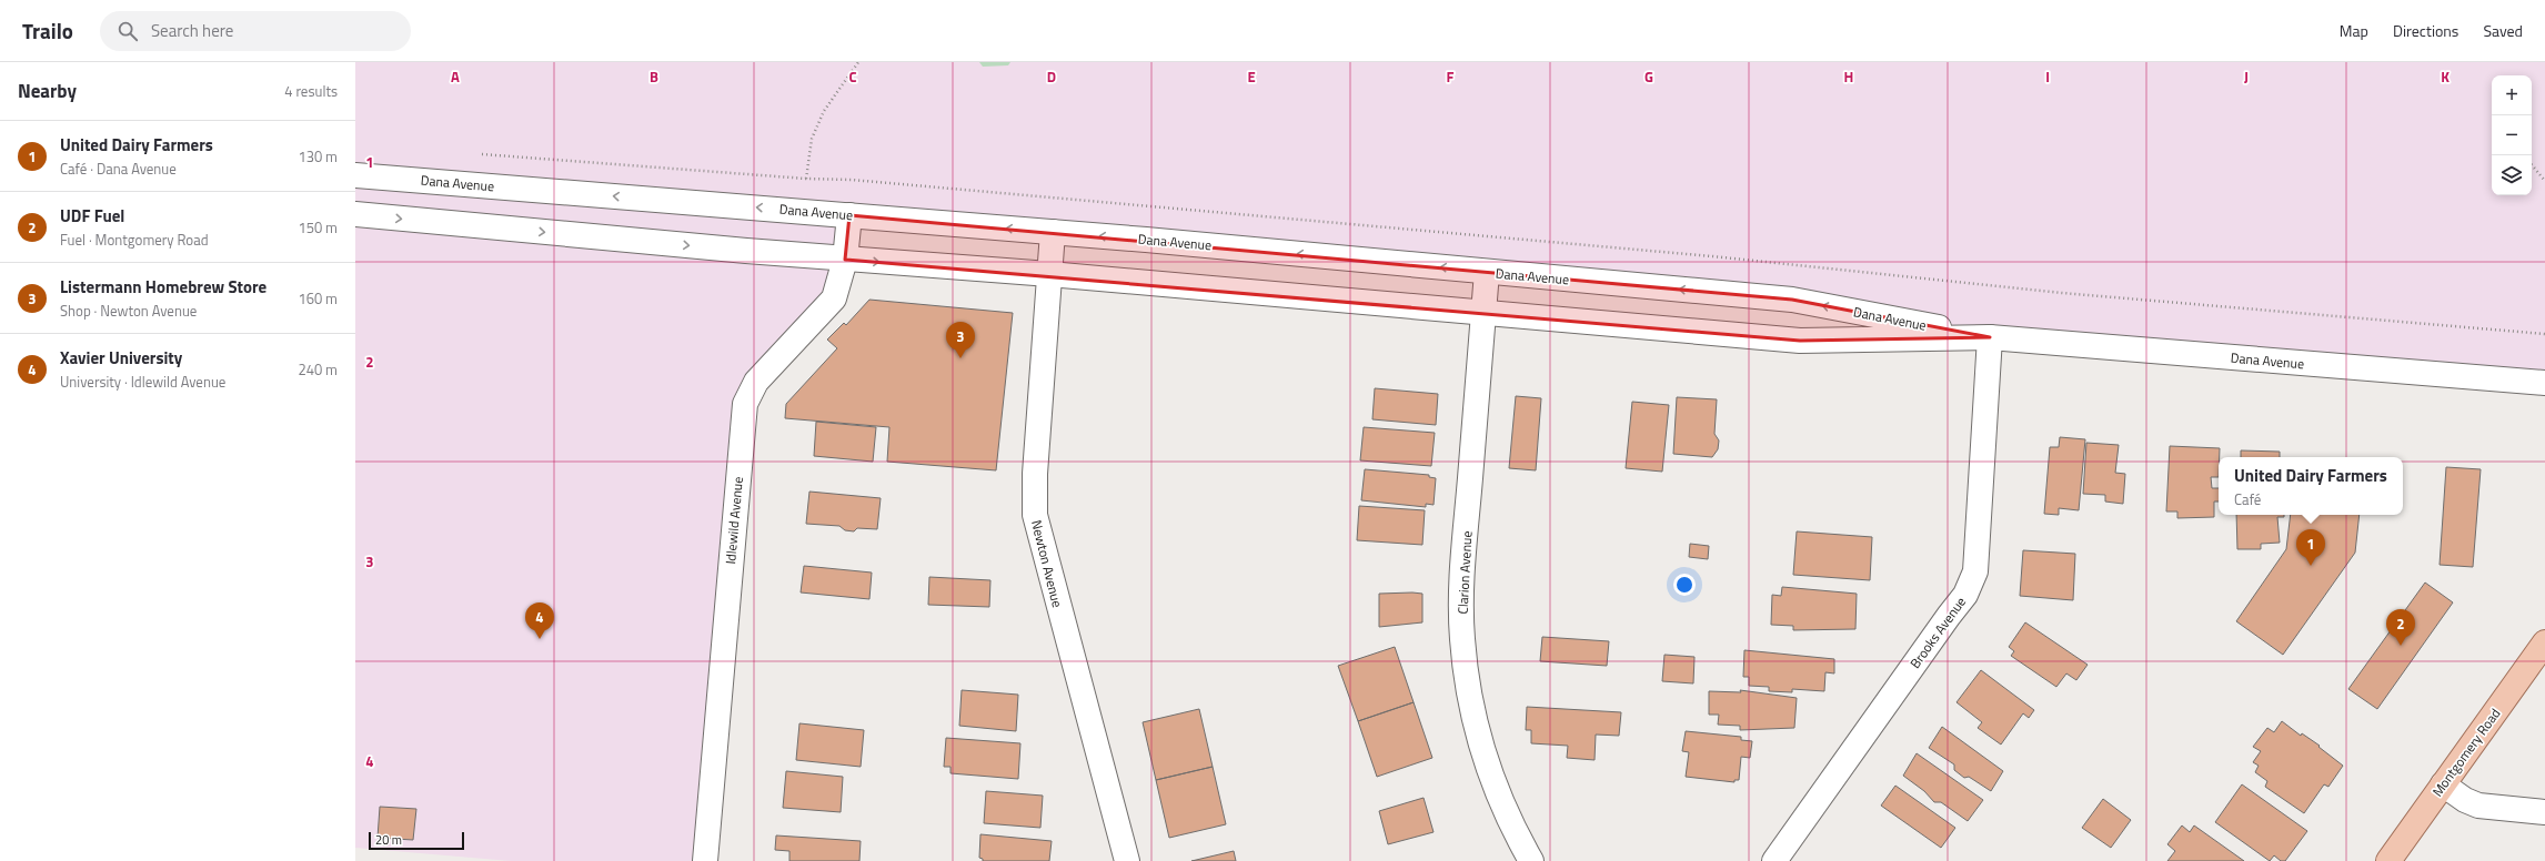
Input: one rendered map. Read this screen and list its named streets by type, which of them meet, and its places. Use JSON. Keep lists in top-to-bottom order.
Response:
{
  "streets": {
    "main road": ["Montgomery Road"],
    "street": [
      "Dana Avenue",
      "Idlewild Avenue",
      "Newton Avenue",
      "Clarion Avenue",
      "Brooks Avenue"
    ]
  },
  "crossings": [
    ["Dana Avenue", "Idlewild Avenue"],
    ["Dana Avenue", "Newton Avenue"],
    ["Dana Avenue", "Clarion Avenue"],
    ["Dana Avenue", "Brooks Avenue"]
  ],
  "scale_bar": "20 m",
  "page": {
    "header": "Trailo",
    "search": "Search here",
    "nav": ["Map", "Directions", "Saved"],
    "heading": ["Nearby", "4 results"],
    "map_buttons": ["+", "−"],
    "list": [
      {
        "mark": "1",
        "name": "United Dairy Farmers",
        "note": "Café · Dana Avenue",
        "value": "130 m"
      },
      {
        "mark": "2",
        "name": "UDF Fuel",
        "note": "Fuel · Montgomery Road",
        "value": "150 m"
      },
      {
        "mark": "3",
        "name": "Listermann Homebrew Store",
        "note": "Shop · Newton Avenue",
        "value": "160 m"
      },
      {
        "mark": "4",
        "name": "Xavier University",
        "note": "University · Idlewild Avenue",
        "value": "240 m"
      }
    ],
    "pins": [
      "3",
      "1",
      "4",
      "2"
    ],
    "popup": ["United Dairy Farmers", "Café"],
    "scale": "20 m"
  },
  "grid": {
    "columns": [
      "A",
      "B",
      "C",
      "D",
      "E",
      "F",
      "G",
      "H",
      "I",
      "J",
      "K"
    ],
    "rows": [
      "1",
      "2",
      "3",
      "4"
    ]
  }
}
